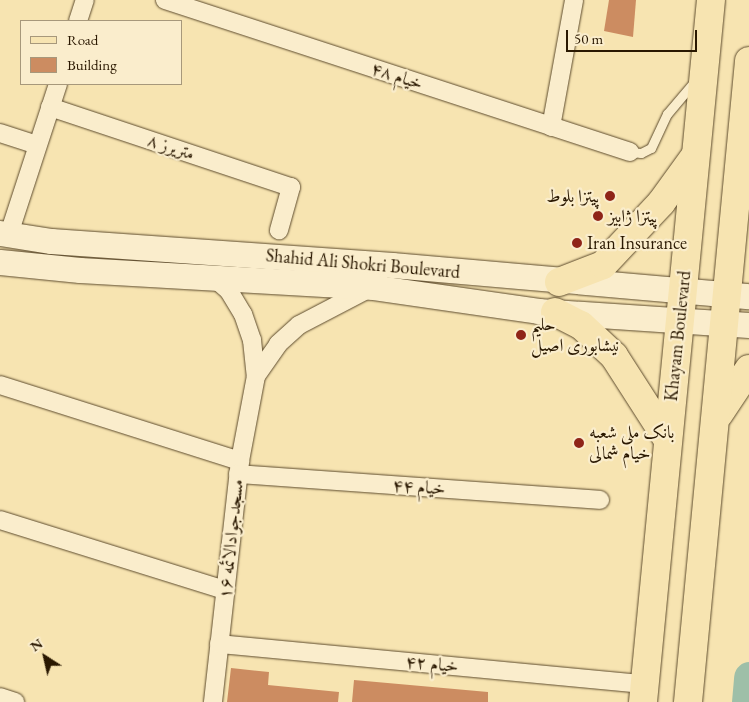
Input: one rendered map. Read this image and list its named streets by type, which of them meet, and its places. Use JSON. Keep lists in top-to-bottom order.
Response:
{
  "streets": {
    "main road": ["Shahid Ali Shokri Boulevard", "Khayam Boulevard"],
    "street": [
      "خیام ۴۸",
      "۸ متریرز",
      "خیام ۴۴",
      "مسجدجوادالائمه ۱۶",
      "خیام ۴۲"
    ]
  },
  "crossings": [
    ["Shahid Ali Shokri Boulevard", "Khayam Boulevard"],
    ["Khayam Boulevard", "خیام ۴۲"],
    ["خیام ۴۴", "مسجدجوادالائمه ۱۶"],
    ["مسجدجوادالائمه ۱۶", "خیام ۴۲"]
  ],
  "places": [
    "پیتزا بلوط",
    "پیتزا ژابیز",
    "Iran Insurance",
    "حلیم نیشابوری اصیل",
    "بانک ملی شعبه خیام شمالی"
  ],
  "legend": ["Road", "Building"],
  "scale_bar": "50 m",
  "north": "top left"
}
